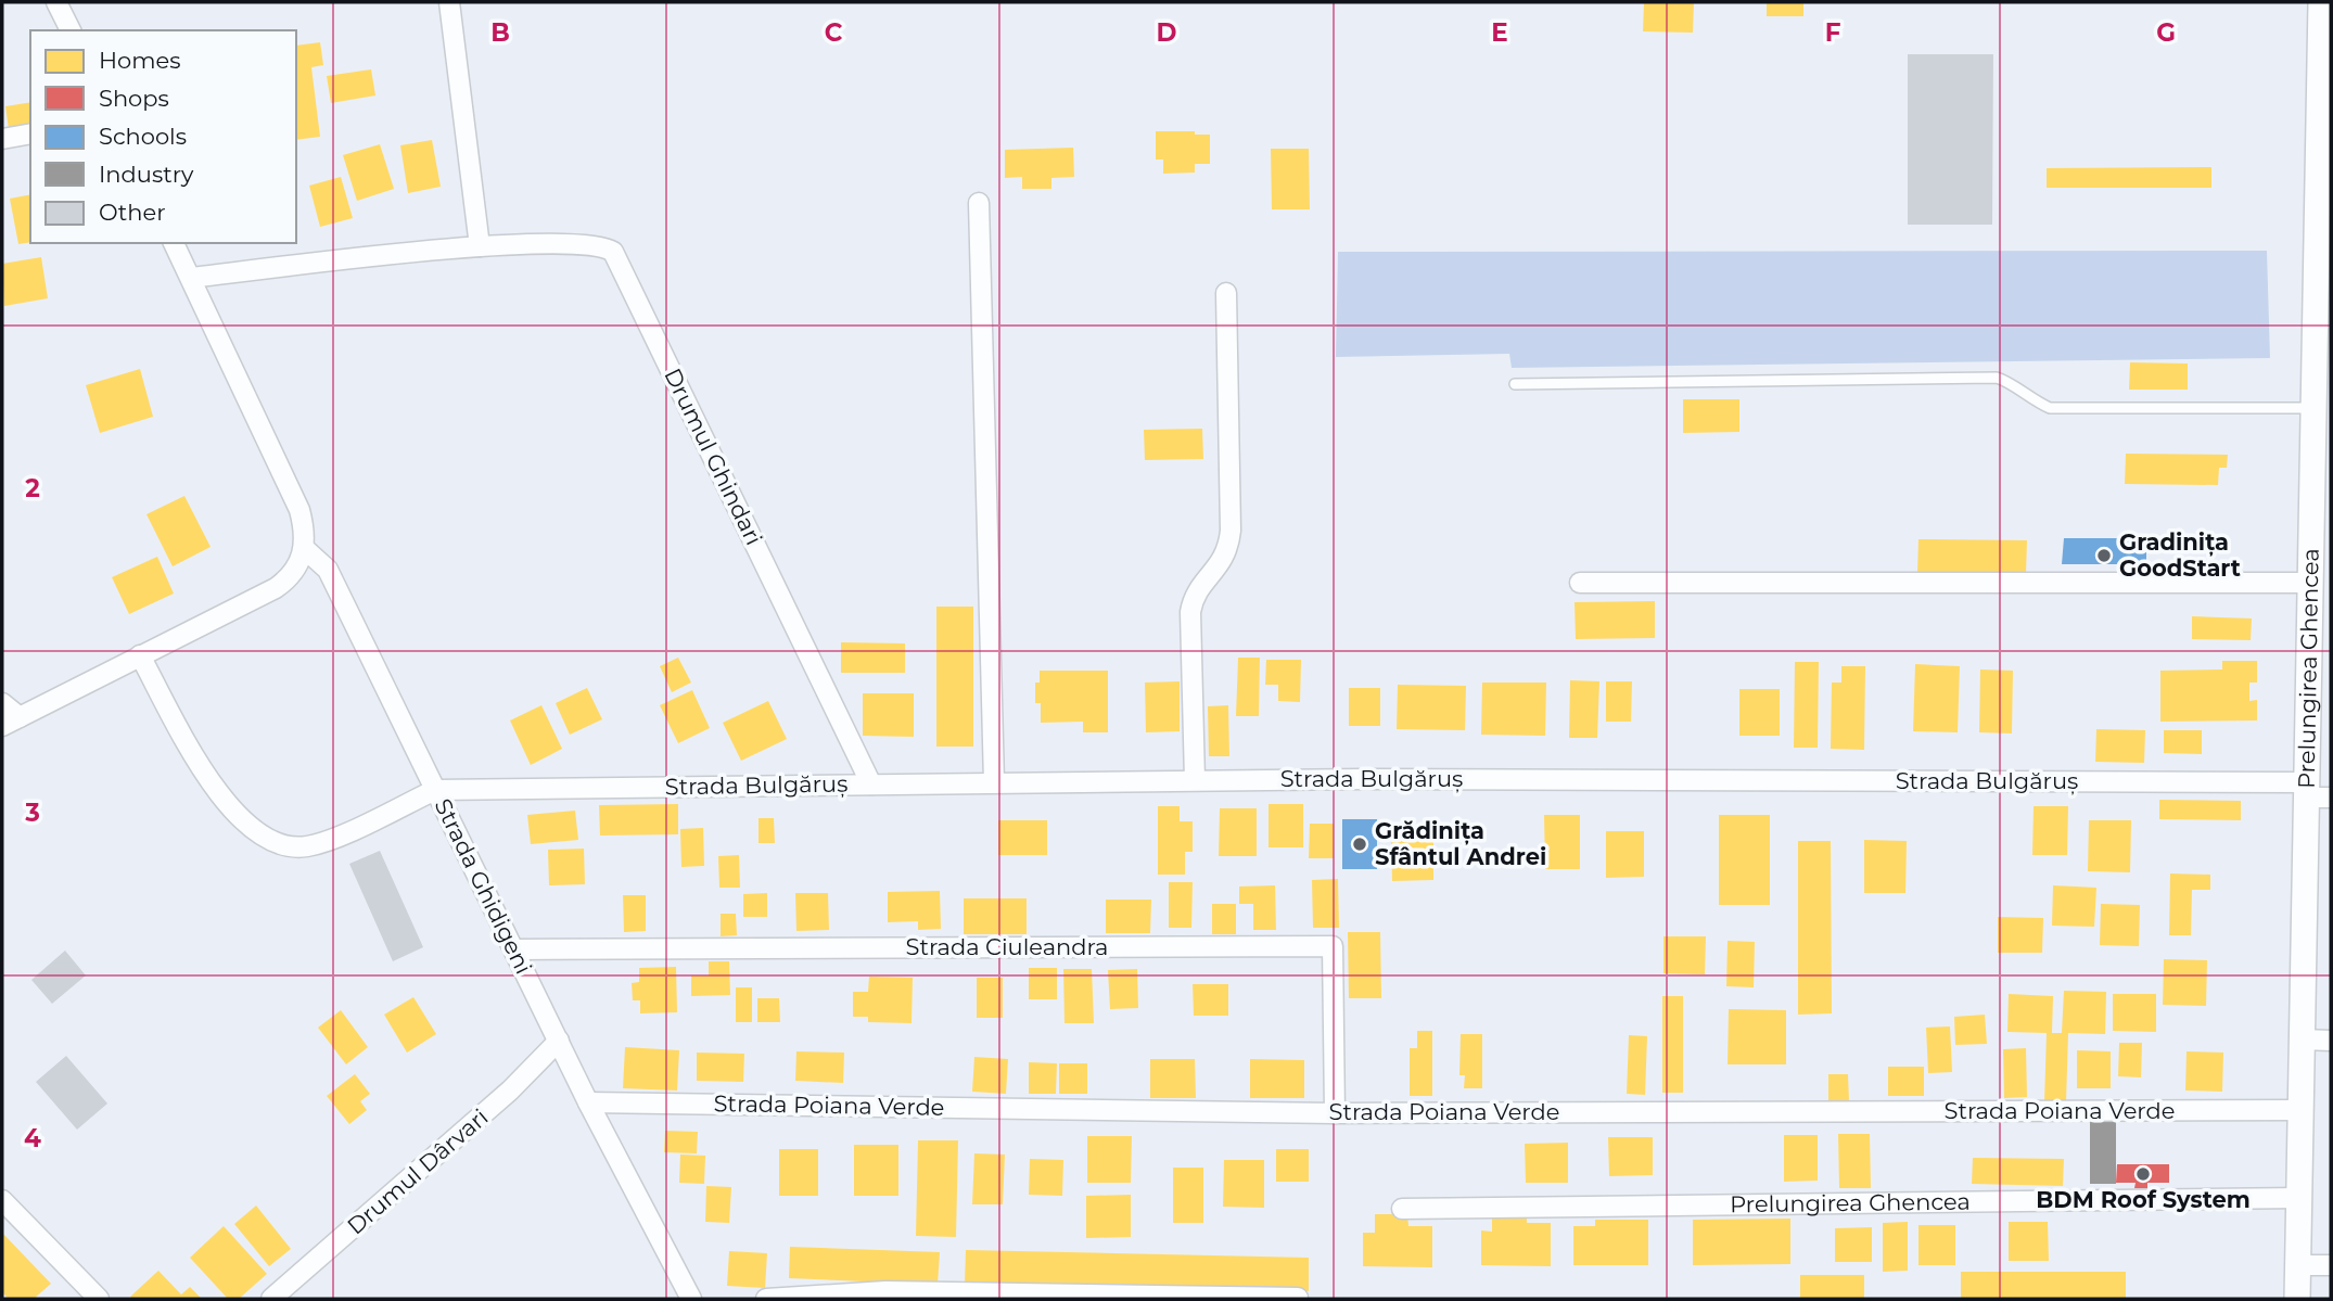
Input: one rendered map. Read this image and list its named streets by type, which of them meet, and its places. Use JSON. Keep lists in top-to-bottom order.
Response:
{
  "streets": {
    "main road": ["Prelungirea Ghencea"],
    "street": [
      "Drumul Ghindari",
      "Strada Bulgăruș",
      "Strada Ghidigeni",
      "Strada Ciuleandra",
      "Strada Poiana Verde",
      "Drumul Dârvari"
    ]
  },
  "crossings": [
    ["Drumul Ghindari", "Strada Bulgăruș"],
    ["Prelungirea Ghencea", "Strada Bulgăruș"],
    ["Prelungirea Ghencea", "Strada Poiana Verde"],
    ["Strada Bulgăruș", "Strada Ghidigeni"],
    ["Strada Ghidigeni", "Strada Ciuleandra"],
    ["Strada Ghidigeni", "Strada Poiana Verde"],
    ["Strada Ghidigeni", "Drumul Dârvari"],
    ["Strada Ciuleandra", "Strada Poiana Verde"]
  ],
  "places": ["Gradinița GoodStart", "Grădinița Sfântul Andrei", "BDM Roof System"],
  "legend": [
    "Homes",
    "Shops",
    "Schools",
    "Industry",
    "Other"
  ],
  "grid": {
    "columns": [
      "B",
      "C",
      "D",
      "E",
      "F",
      "G"
    ],
    "rows": ["2", "3", "4"]
  }
}
